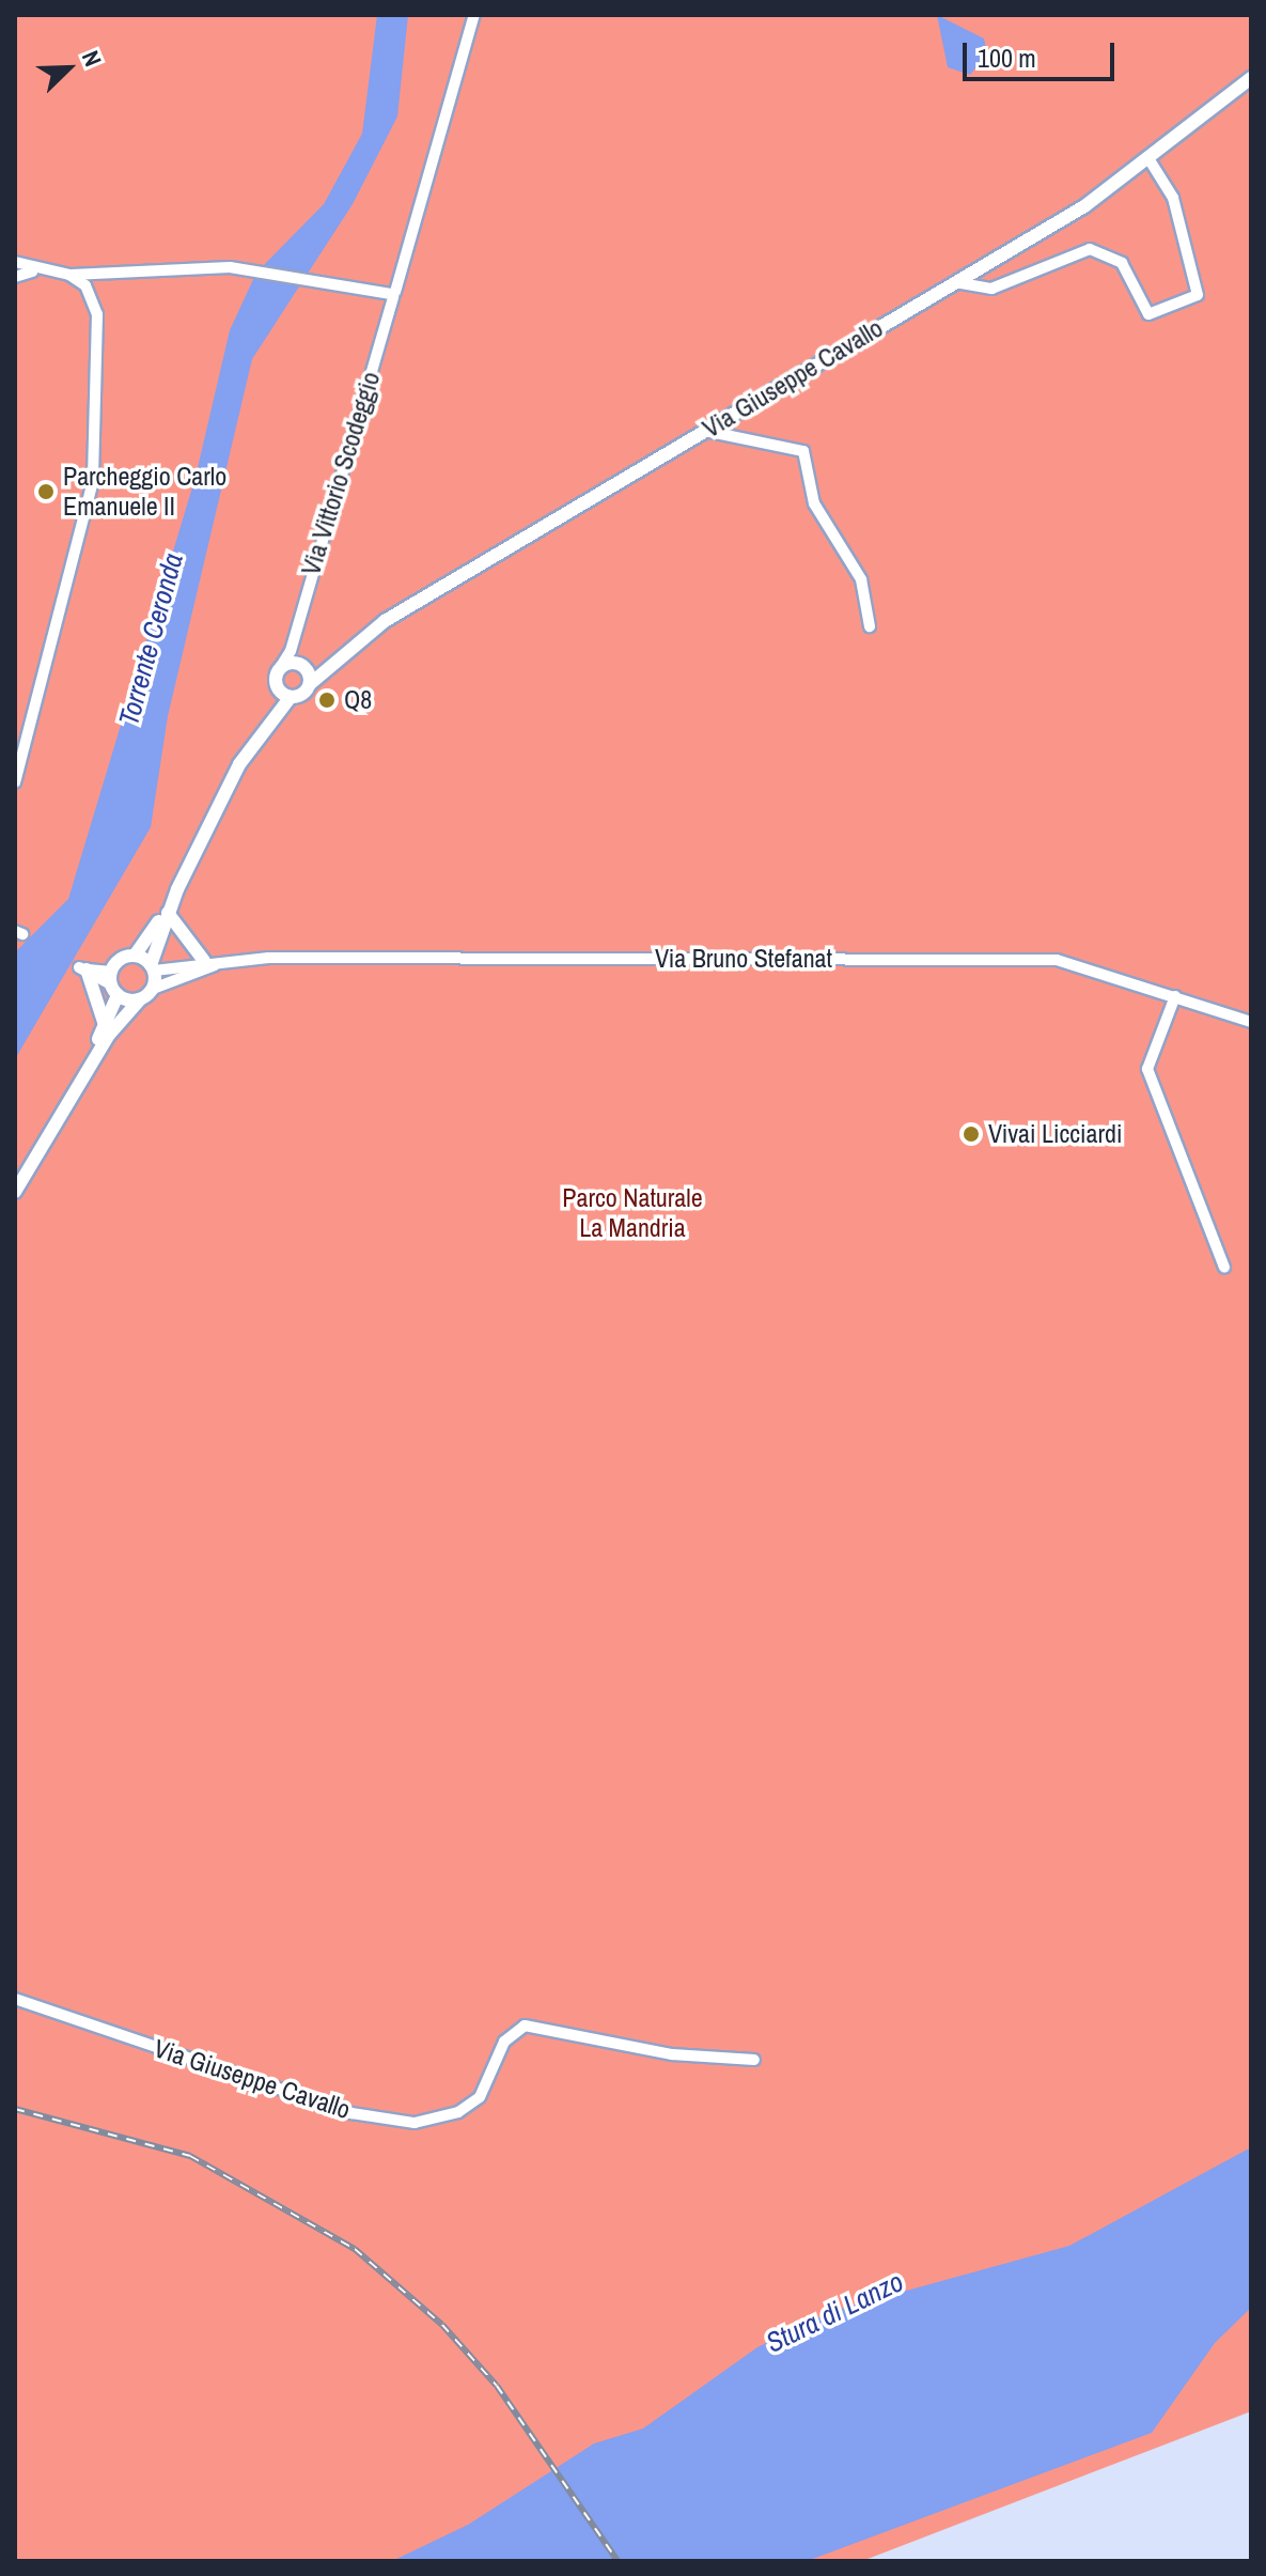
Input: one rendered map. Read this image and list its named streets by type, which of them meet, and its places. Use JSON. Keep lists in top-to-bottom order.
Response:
{
  "streets": {
    "street": ["Via Giuseppe Cavallo", "Via Vittorio Scodeggio", "Via Bruno Stefanat"]
  },
  "water": ["Torrente Ceronda", "Stura di Lanzo"],
  "parks": ["Parco Naturale La Mandria"],
  "places": ["Parcheggio Carlo Emanuele II", "Q8", "Vivai Licciardi"],
  "scale_bar": "100 m",
  "north": "top right"
}
